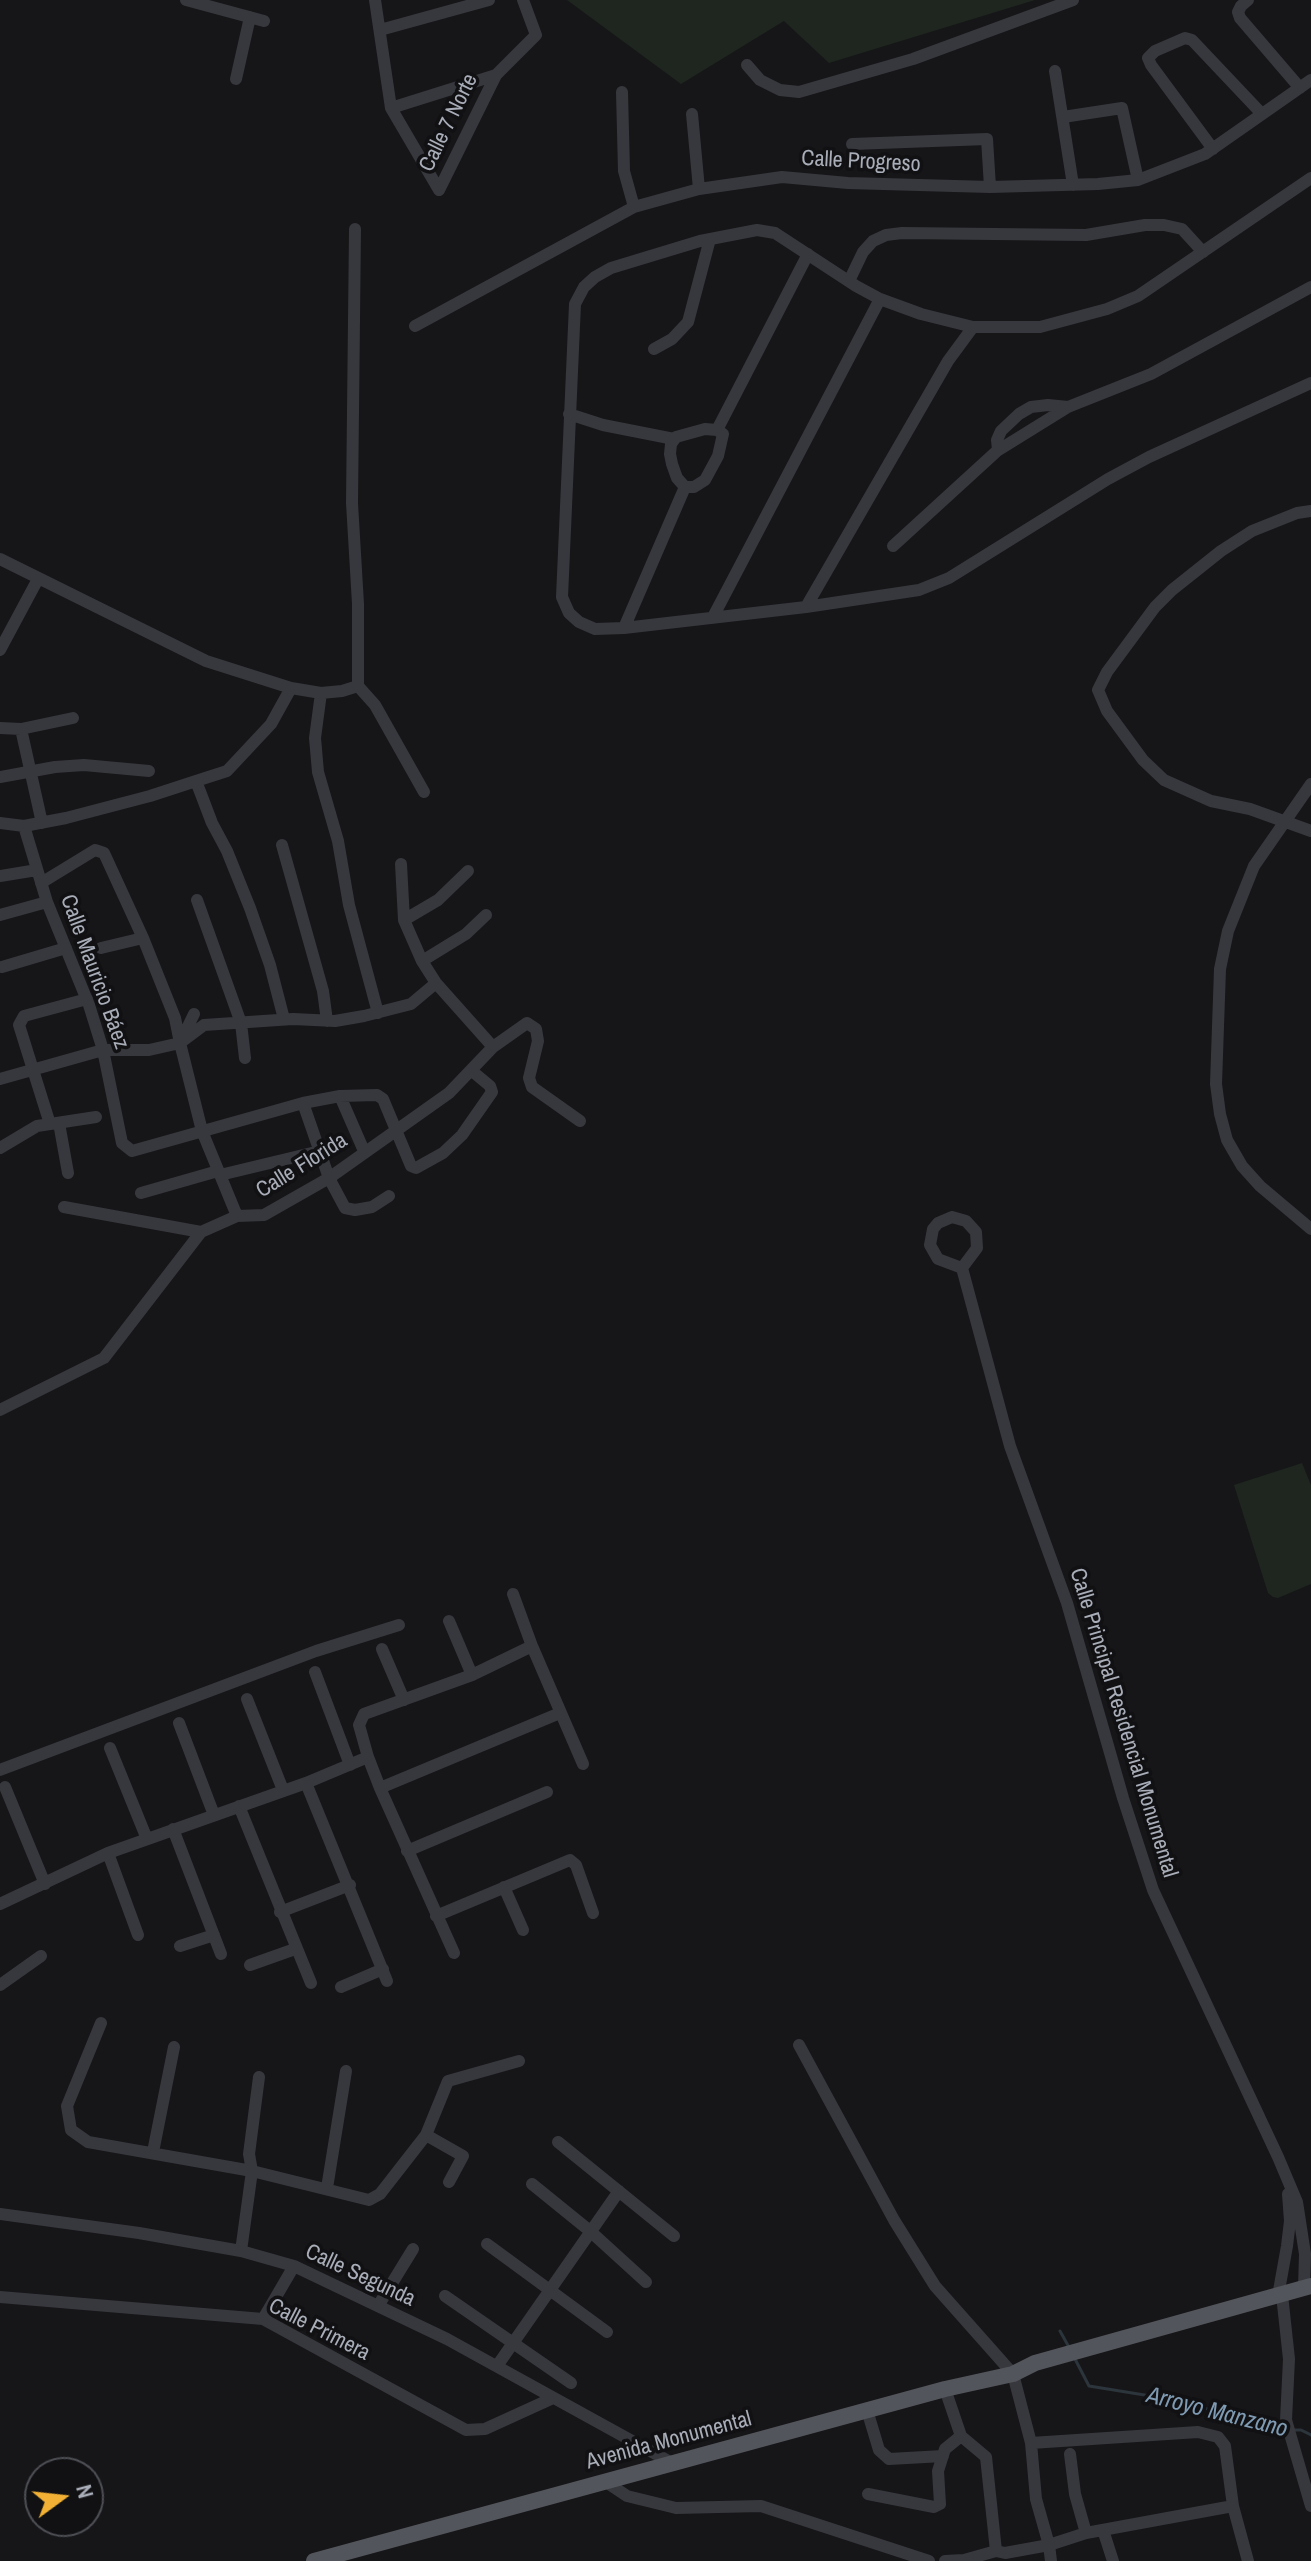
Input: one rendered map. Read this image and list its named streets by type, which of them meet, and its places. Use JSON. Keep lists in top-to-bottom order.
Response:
{
  "streets": {
    "main road": ["Avenida Monumental"],
    "street": [
      "Calle 7 Norte",
      "Calle Progreso",
      "Calle Mauricio Báez",
      "Calle Florida",
      "Calle Principal Residencial Monumental",
      "Calle Segunda",
      "Calle Primera"
    ]
  },
  "crossings": [
    ["Calle Principal Residencial Monumental", "Avenida Monumental"],
    ["Calle Segunda", "Calle Primera"],
    ["Calle Segunda", "Avenida Monumental"]
  ],
  "water": ["Arroyo Manzano"],
  "north": "right"
}
